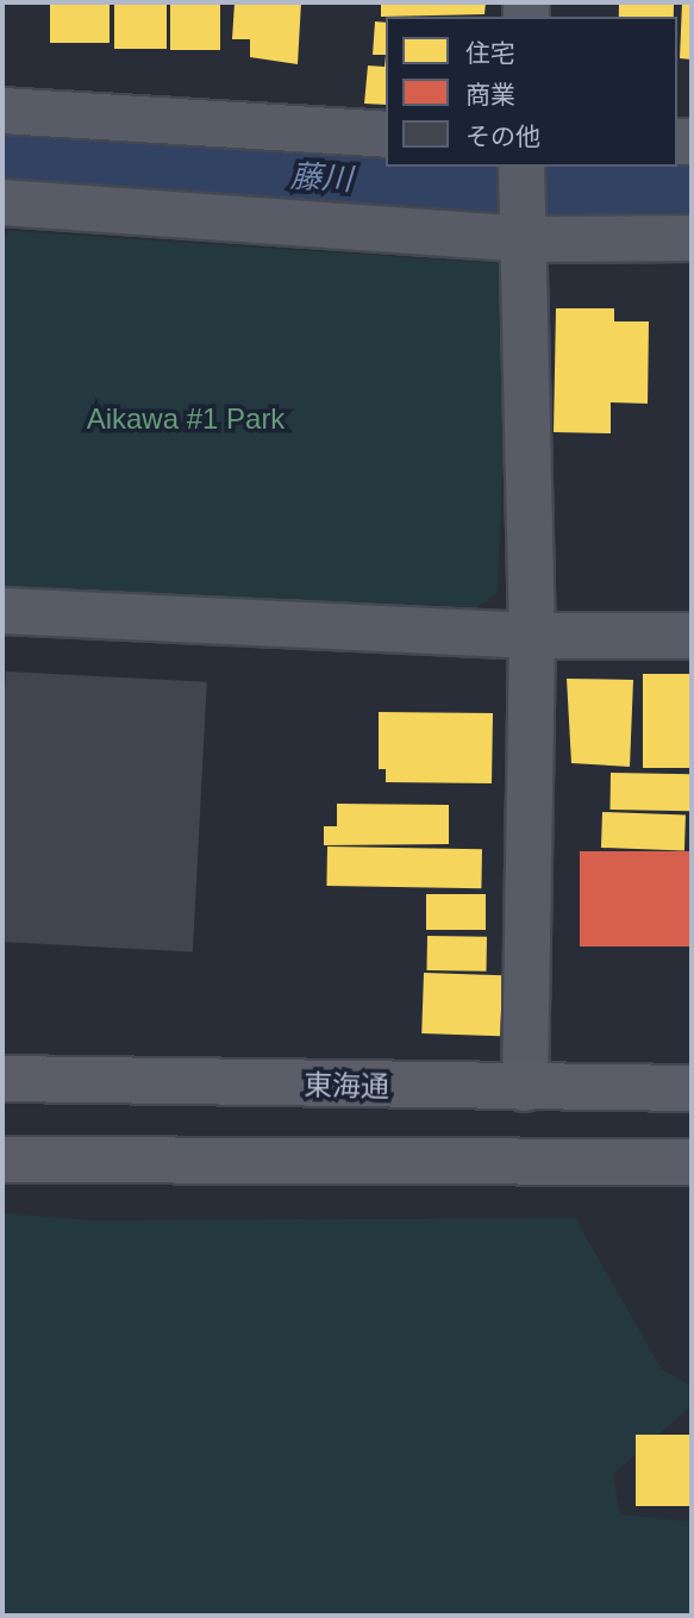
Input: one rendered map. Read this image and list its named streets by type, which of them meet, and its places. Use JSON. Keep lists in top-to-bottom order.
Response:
{
  "streets": {
    "main road": ["東海通"]
  },
  "water": ["藤川"],
  "parks": ["Aikawa #1 Park"],
  "legend": ["住宅", "商業", "その他"]
}
